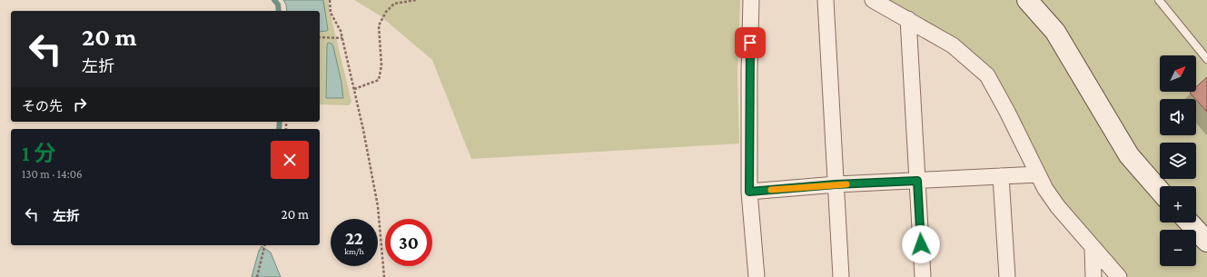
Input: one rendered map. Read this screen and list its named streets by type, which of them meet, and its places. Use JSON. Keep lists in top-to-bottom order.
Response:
{
  "north": "top right",
  "page": {
    "turn": ["20 m", "左折"],
    "map_buttons": ["+", "−"],
    "then": "その先",
    "heading": ["1 分", "130 m · 14:06"],
    "list": [
      {
        "name": "左折",
        "value": "20 m"
      }
    ],
    "speed": "22 km/h",
    "limit": "30"
  }
}
